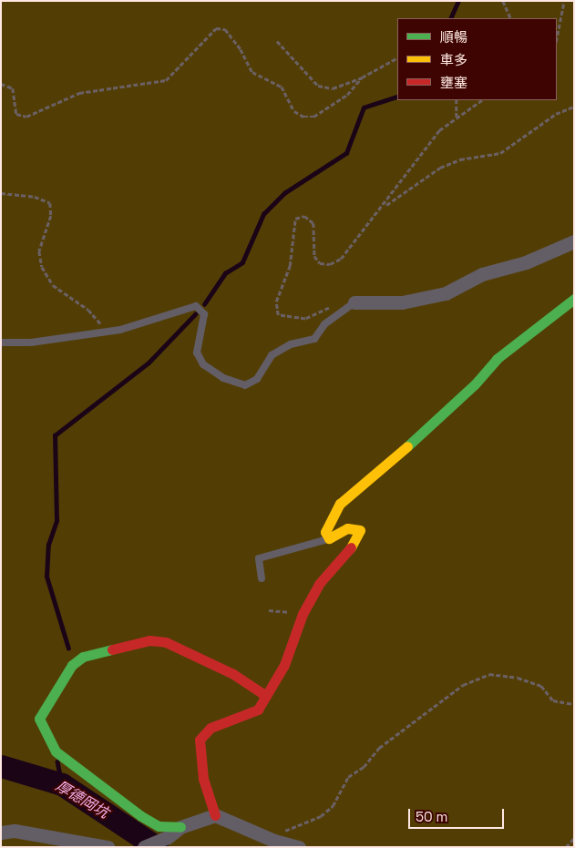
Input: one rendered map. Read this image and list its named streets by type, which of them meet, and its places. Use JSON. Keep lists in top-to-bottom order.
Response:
{
  "water": ["厚德岡坑"],
  "legend": ["順暢", "車多", "壅塞"],
  "scale_bar": "50 m"
}
